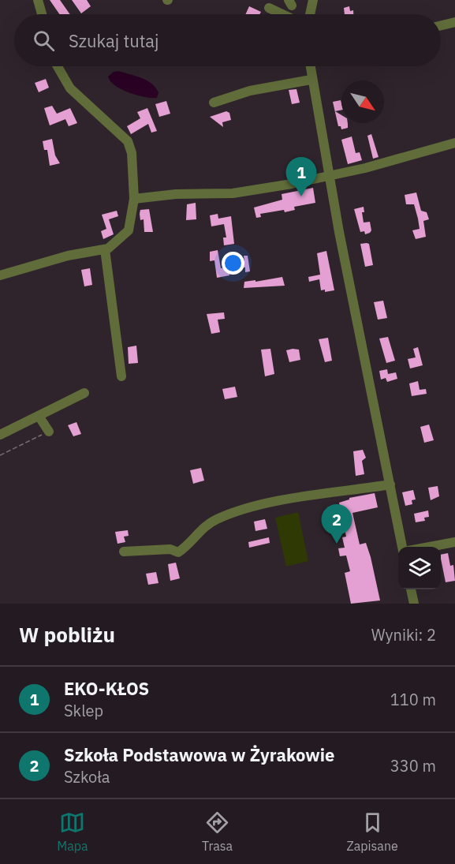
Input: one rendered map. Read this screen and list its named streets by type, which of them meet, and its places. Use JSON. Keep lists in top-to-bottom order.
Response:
{
  "north": "bottom right",
  "page": {
    "search": "Szukaj tutaj",
    "pins": ["1", "2"],
    "heading": ["W pobliżu", "Wyniki: 2"],
    "list": [
      {
        "mark": "1",
        "name": "EKO-KŁOS",
        "note": "Sklep",
        "value": "110 m"
      },
      {
        "mark": "2",
        "name": "Szkoła Podstawowa w Żyrakowie",
        "note": "Szkoła",
        "value": "330 m"
      }
    ],
    "nav": ["Mapa", "Trasa", "Zapisane"]
  }
}
